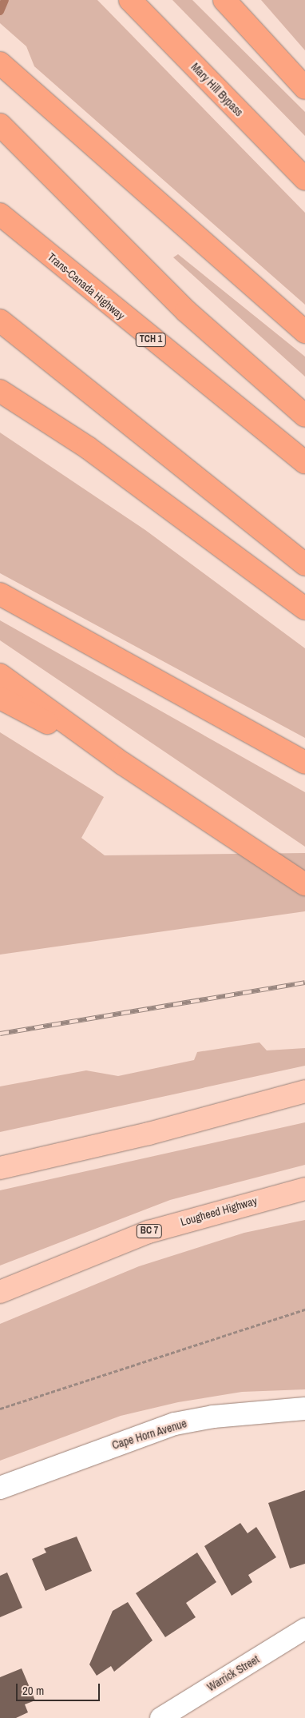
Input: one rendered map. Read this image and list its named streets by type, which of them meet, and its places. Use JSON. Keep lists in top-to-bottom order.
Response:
{
  "streets": {
    "highway": ["Mary Hill Bypass", "Trans-Canada Highway", "TCH 1"],
    "main road": ["Lougheed Highway", "BC 7"],
    "street": ["Cape Horn Avenue", "Warrick Street"]
  },
  "scale_bar": "20 m"
}
